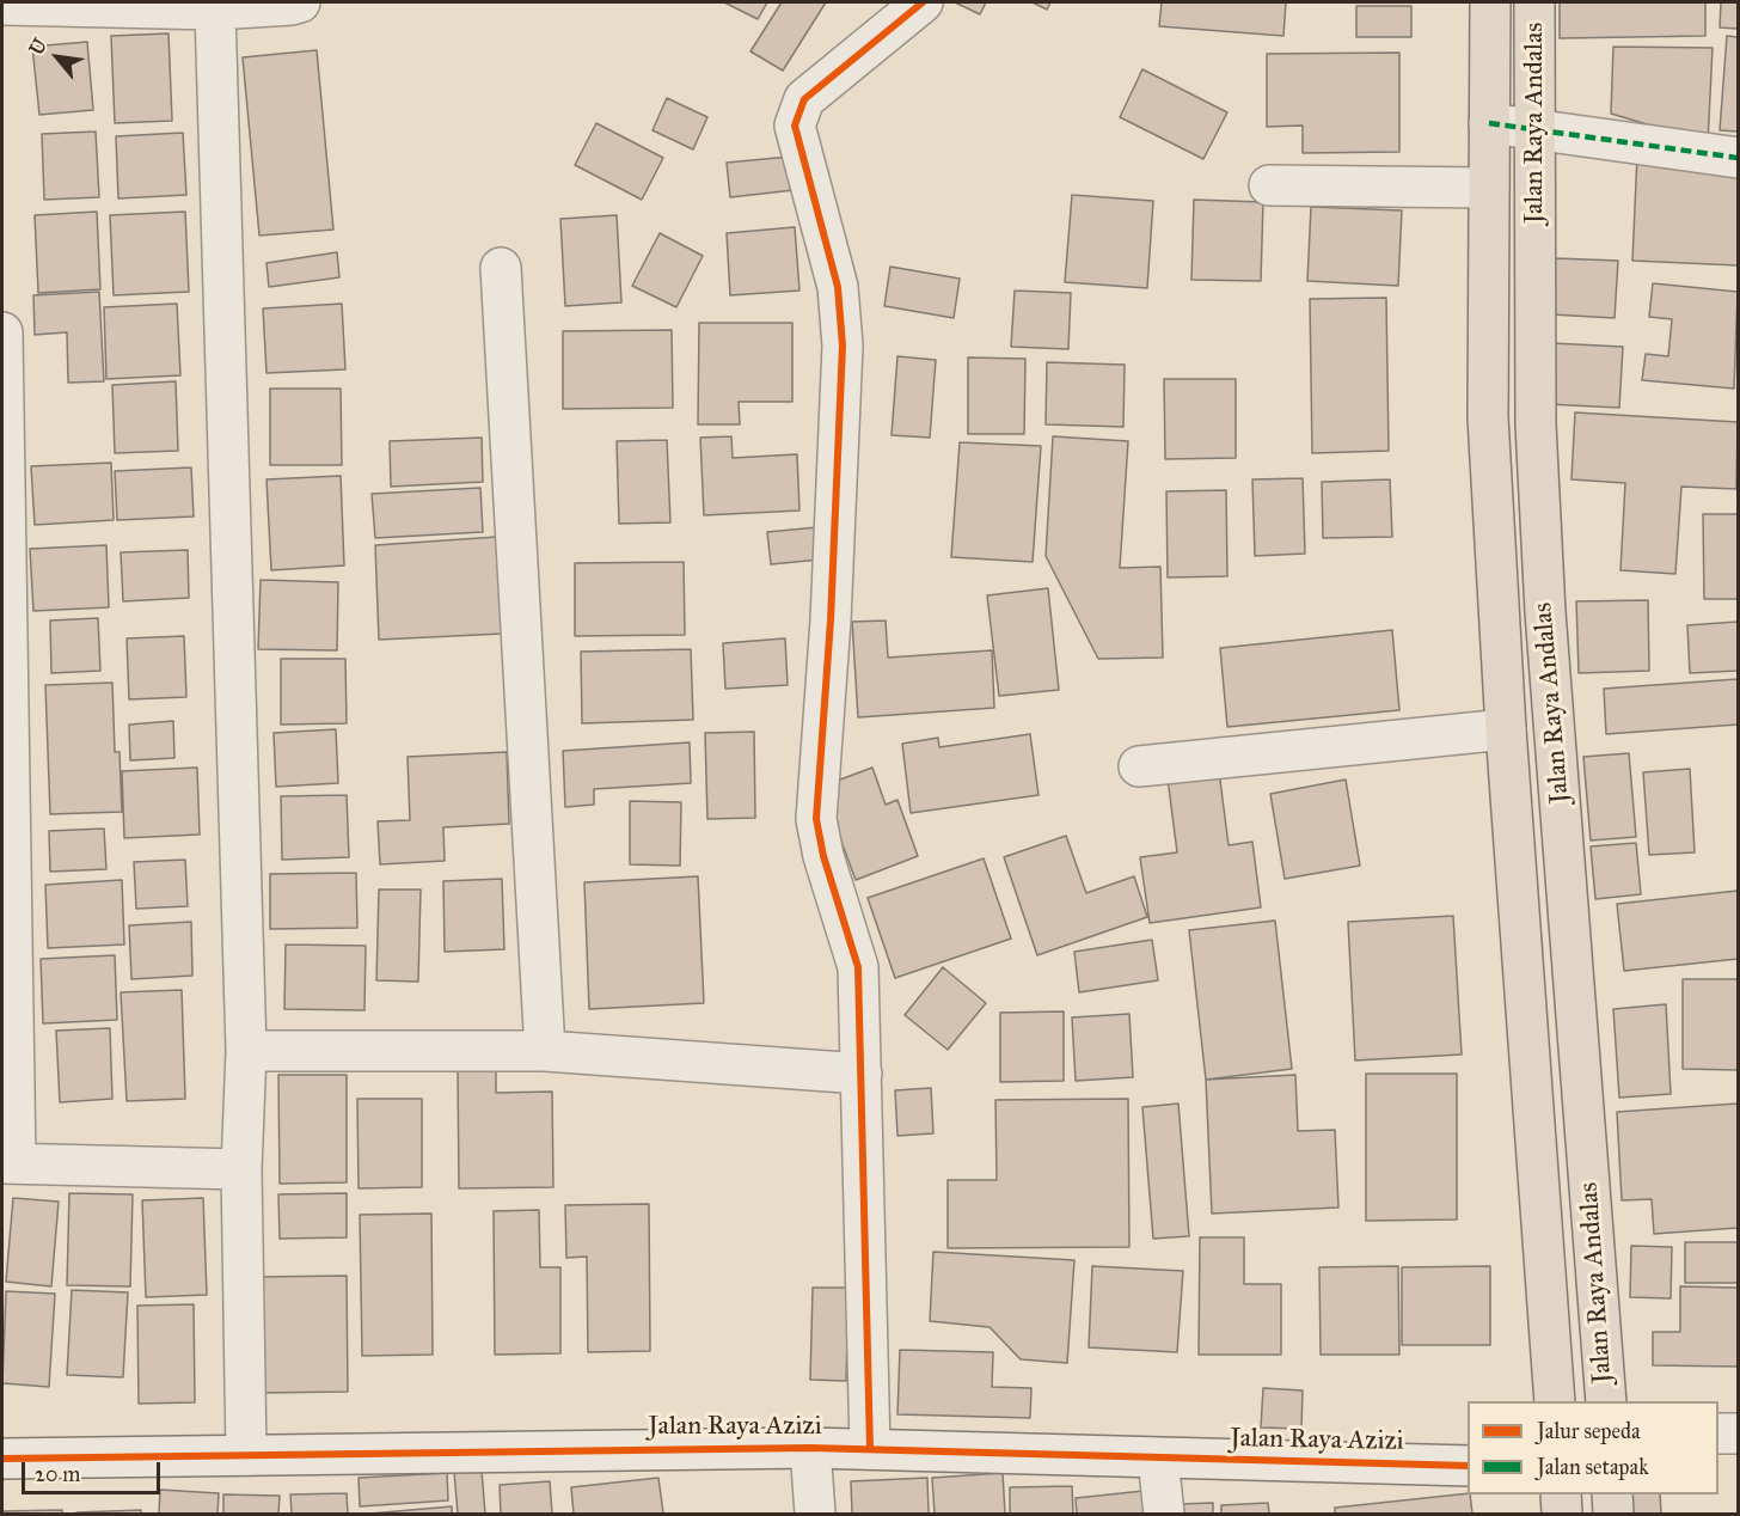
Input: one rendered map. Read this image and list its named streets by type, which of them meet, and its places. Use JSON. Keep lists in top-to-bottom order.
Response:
{
  "streets": {
    "main road": ["Jalan Raya Andalas"],
    "street": ["Jalan Raya Azizi"]
  },
  "legend": ["Jalur sepeda", "Jalan setapak"],
  "scale_bar": "20 m",
  "north": "top left"
}
